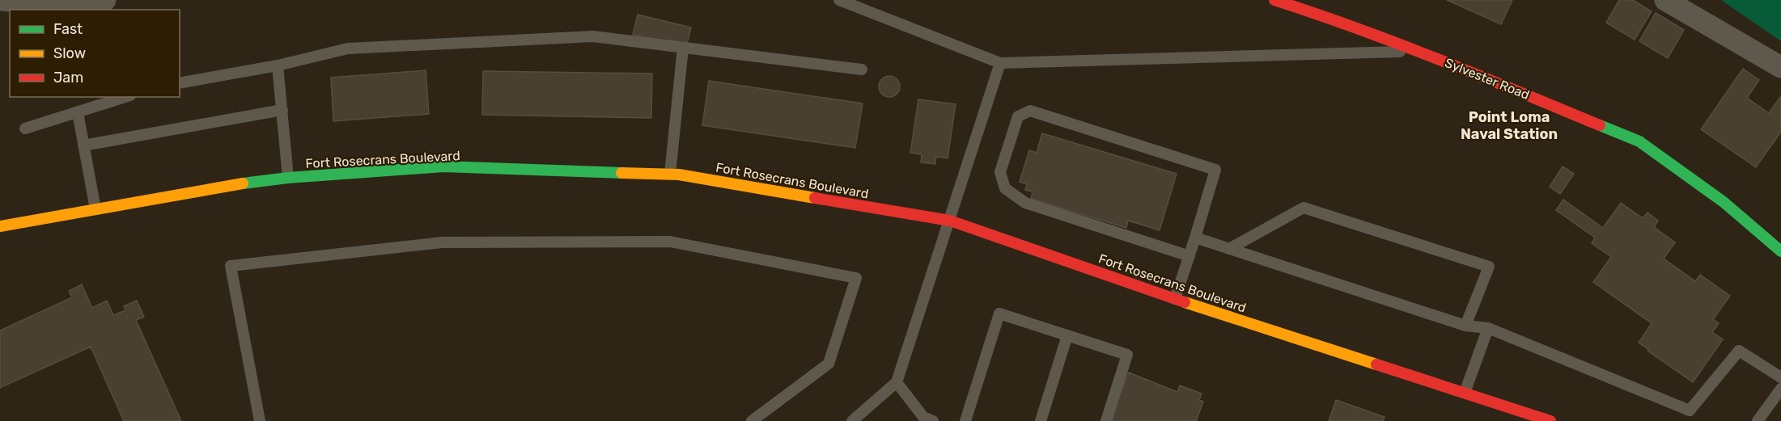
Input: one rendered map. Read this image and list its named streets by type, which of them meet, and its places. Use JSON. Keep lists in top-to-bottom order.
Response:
{
  "streets": {
    "street": ["Sylvester Road", "Fort Rosecrans Boulevard"]
  },
  "districts": ["Point Loma Naval Station"],
  "legend": ["Fast", "Slow", "Jam"]
}
